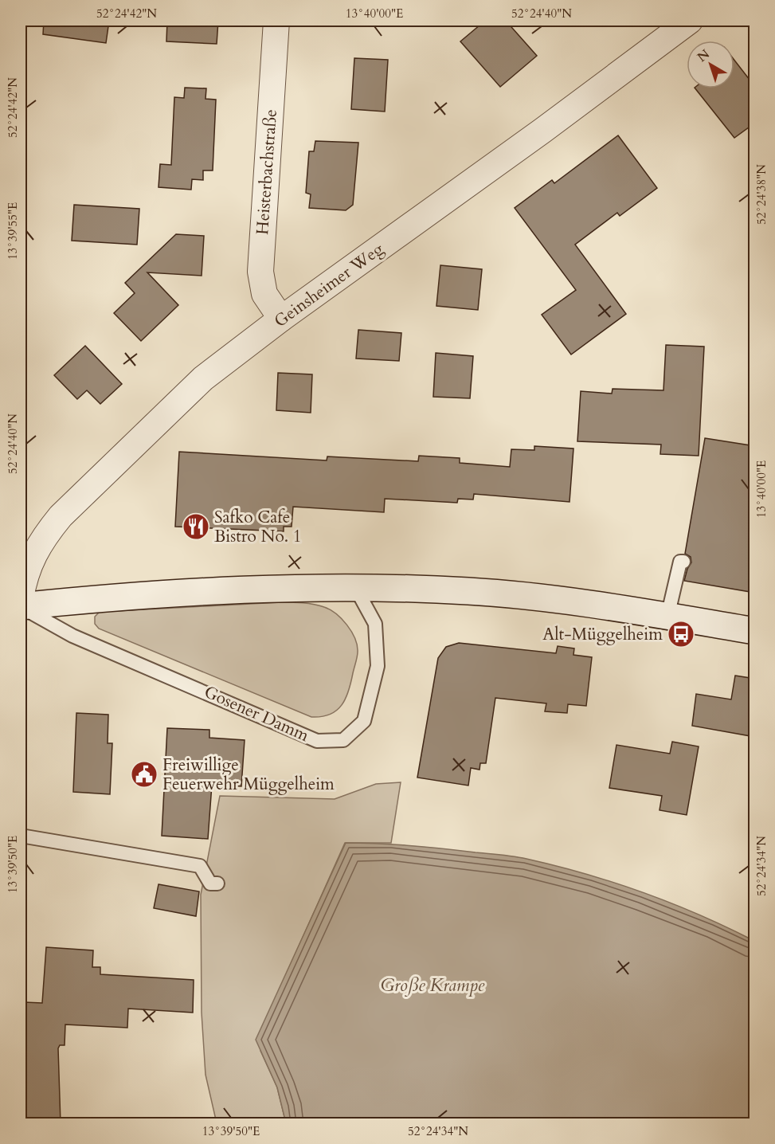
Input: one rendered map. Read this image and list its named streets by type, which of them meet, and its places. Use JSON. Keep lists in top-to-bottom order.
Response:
{
  "streets": {
    "main road": ["Gosener Damm"],
    "street": ["Heisterbachstraße", "Geinsheimer Weg"]
  },
  "crossings": [
    ["Heisterbachstraße", "Geinsheimer Weg"]
  ],
  "water": ["Große Krampe"],
  "places": {
    "restaurant": ["Safko Cafe Bistro No. 1"],
    "bus stop": ["Alt-Müggelheim"],
    "public building": ["Freiwillige Feuerwehr Müggelheim"]
  },
  "north": "top left",
  "coordinates": [
    "52°24'42\"N",
    "13°40'00\"E",
    "52°24'40\"N",
    "52°24'38\"N",
    "13°39'55\"E",
    "13°39'50\"E",
    "52°24'34\"N"
  ]
}
